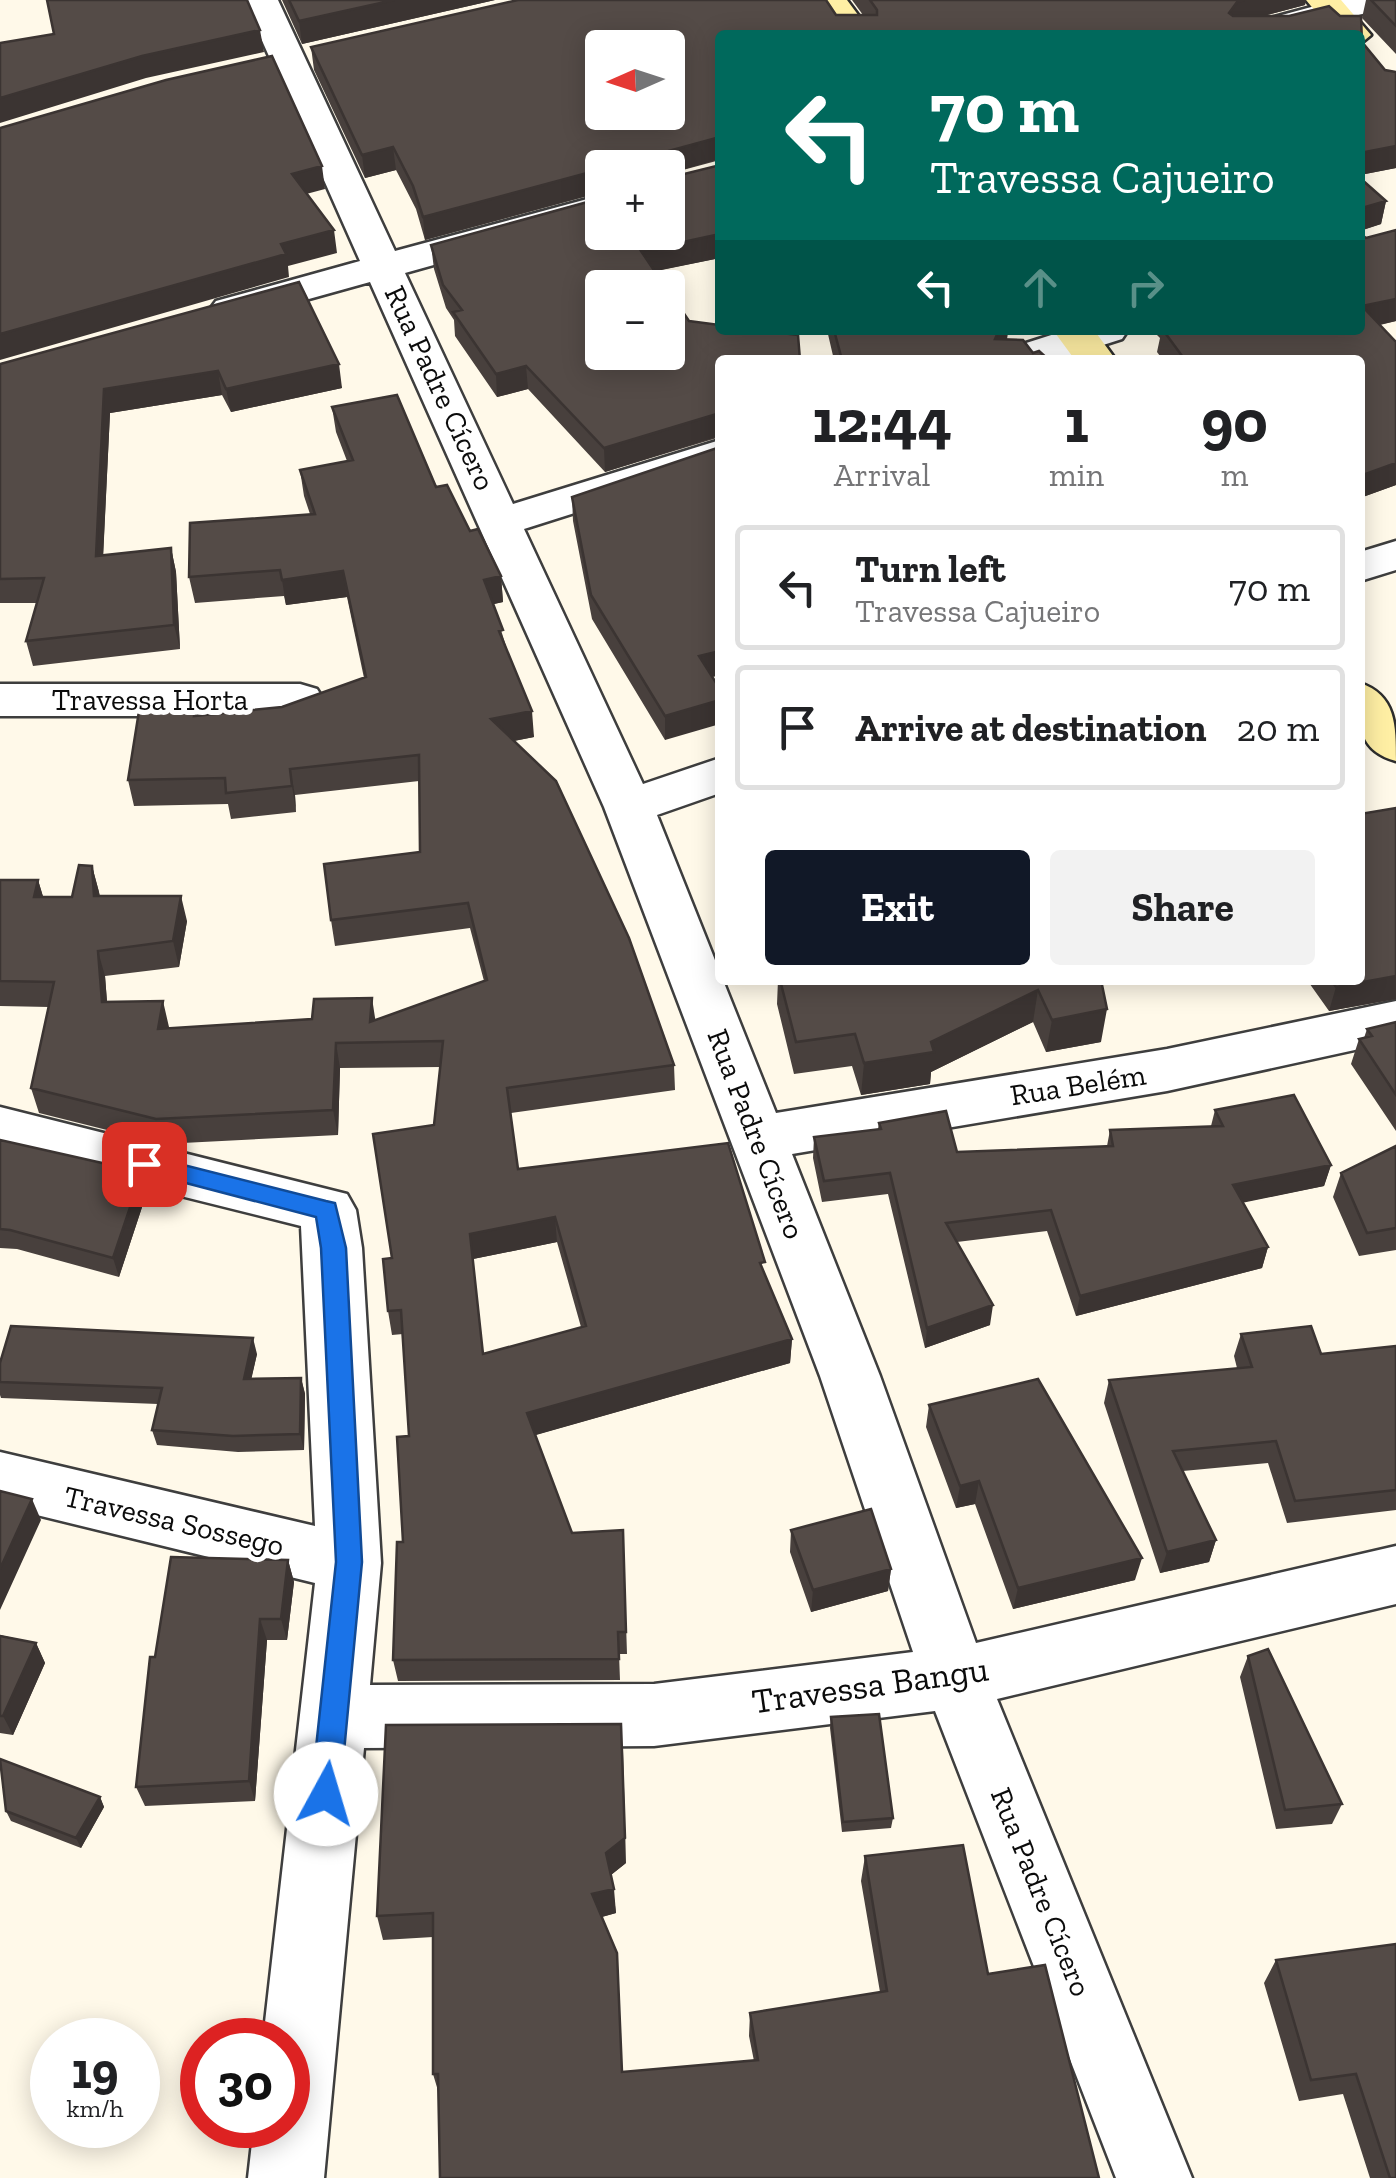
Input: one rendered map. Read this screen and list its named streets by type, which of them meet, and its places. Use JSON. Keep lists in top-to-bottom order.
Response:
{
  "streets": {
    "street": [
      "Rua Padre Cícero",
      "Travessa Horta",
      "Rua Belém",
      "Travessa Sossego",
      "Travessa Bangu"
    ]
  },
  "crossings": [
    ["Rua Padre Cícero", "Rua Belém"],
    ["Rua Padre Cícero", "Travessa Bangu"]
  ],
  "north": "left",
  "page": {
    "map_buttons": ["+", "−"],
    "turn": ["70 m", "Travessa Cajueiro"],
    "eta": [
      "12:44",
      "Arrival",
      "1",
      "min",
      "90",
      "m"
    ],
    "list": [
      {
        "name": "Turn left",
        "note": "Travessa Cajueiro",
        "value": "70 m"
      },
      {
        "name": "Arrive at destination",
        "value": "20 m"
      }
    ],
    "buttons": ["Exit", "Share"],
    "speed": "19 km/h",
    "limit": "30"
  }
}
